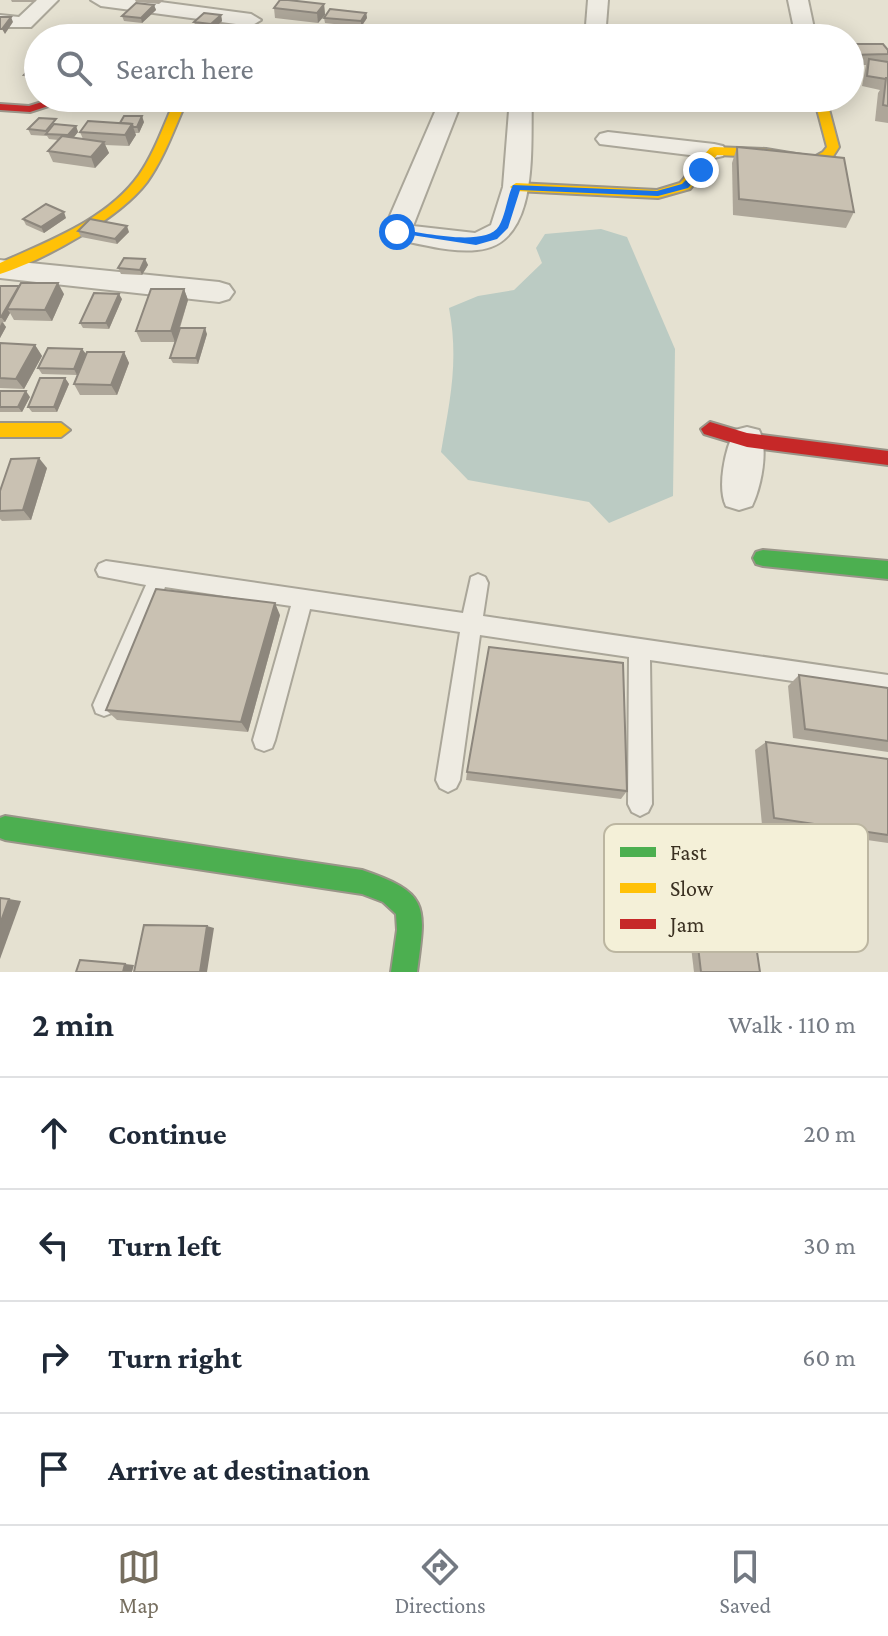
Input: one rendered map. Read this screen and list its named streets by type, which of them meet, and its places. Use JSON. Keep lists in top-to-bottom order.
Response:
{
  "legend": ["Fast", "Slow", "Jam"],
  "page": {
    "search": "Search here",
    "heading": ["2 min", "Walk · 110 m"],
    "list": [
      ["Continue", "20 m"],
      ["Turn left", "30 m"],
      ["Turn right", "60 m"],
      "Arrive at destination"
    ],
    "nav": ["Map", "Directions", "Saved"]
  }
}
